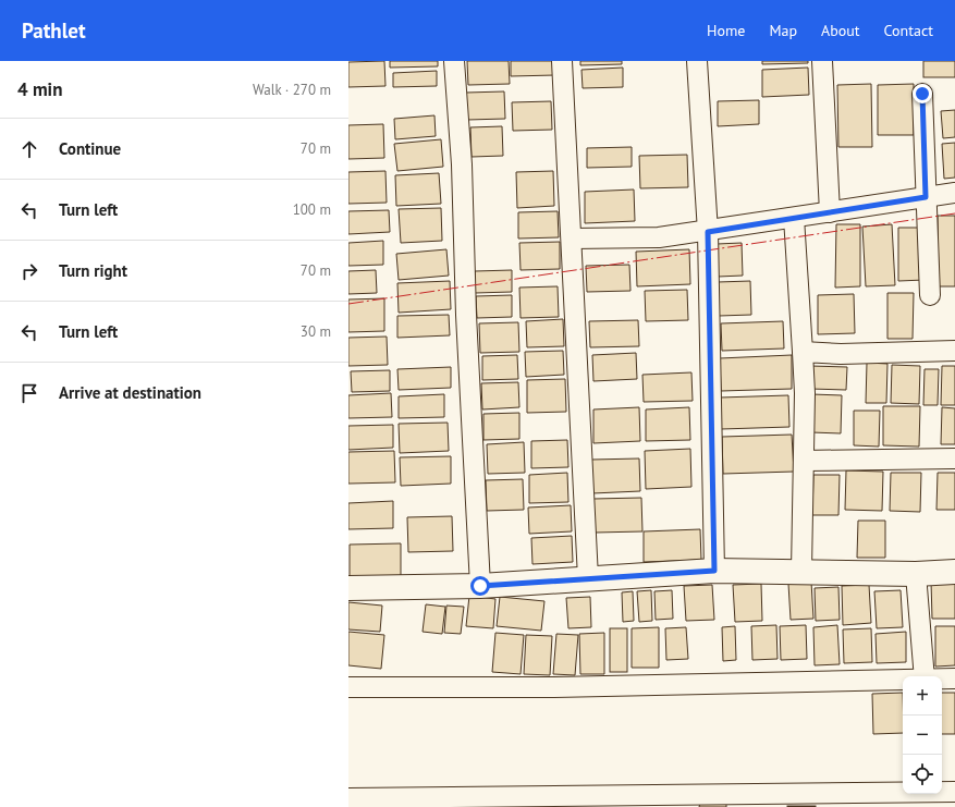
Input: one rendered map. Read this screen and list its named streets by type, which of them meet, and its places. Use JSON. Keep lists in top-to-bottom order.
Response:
{
  "page": {
    "header": "Pathlet",
    "nav": [
      "Home",
      "Map",
      "About",
      "Contact"
    ],
    "heading": ["4 min", "Walk · 270 m"],
    "list": [
      ["Continue", "70 m"],
      ["Turn left", "100 m"],
      ["Turn right", "70 m"],
      ["Turn left", "30 m"],
      "Arrive at destination"
    ],
    "map_buttons": ["+", "−"]
  }
}
